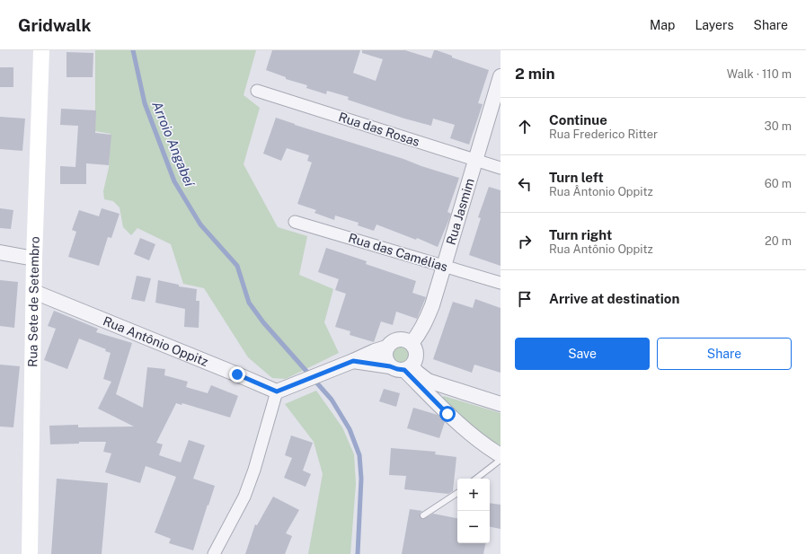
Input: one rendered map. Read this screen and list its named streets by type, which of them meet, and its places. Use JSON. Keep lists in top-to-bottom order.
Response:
{
  "streets": {
    "main road": ["Rua Sete de Setembro"],
    "street": [
      "Rua das Rosas",
      "Rua Jasmim",
      "Rua das Camélias",
      "Rua Antônio Oppitz"
    ]
  },
  "crossings": [
    ["Rua das Rosas", "Rua Jasmim"],
    ["Rua Jasmim", "Rua das Camélias"],
    ["Rua Sete de Setembro", "Rua Antônio Oppitz"]
  ],
  "water": ["Arroio Angabeí"],
  "page": {
    "header": "Gridwalk",
    "nav": ["Map", "Layers", "Share"],
    "heading": ["2 min", "Walk · 110 m"],
    "list": [
      ["Continue", "Rua Frederico Ritter", "30 m"],
      ["Turn left", "Rua Ântonio Oppitz", "60 m"],
      ["Turn right", "Rua Antônio Oppitz", "20 m"],
      "Arrive at destination"
    ],
    "buttons": ["Save", "Share"],
    "map_buttons": ["+", "−"]
  }
}
